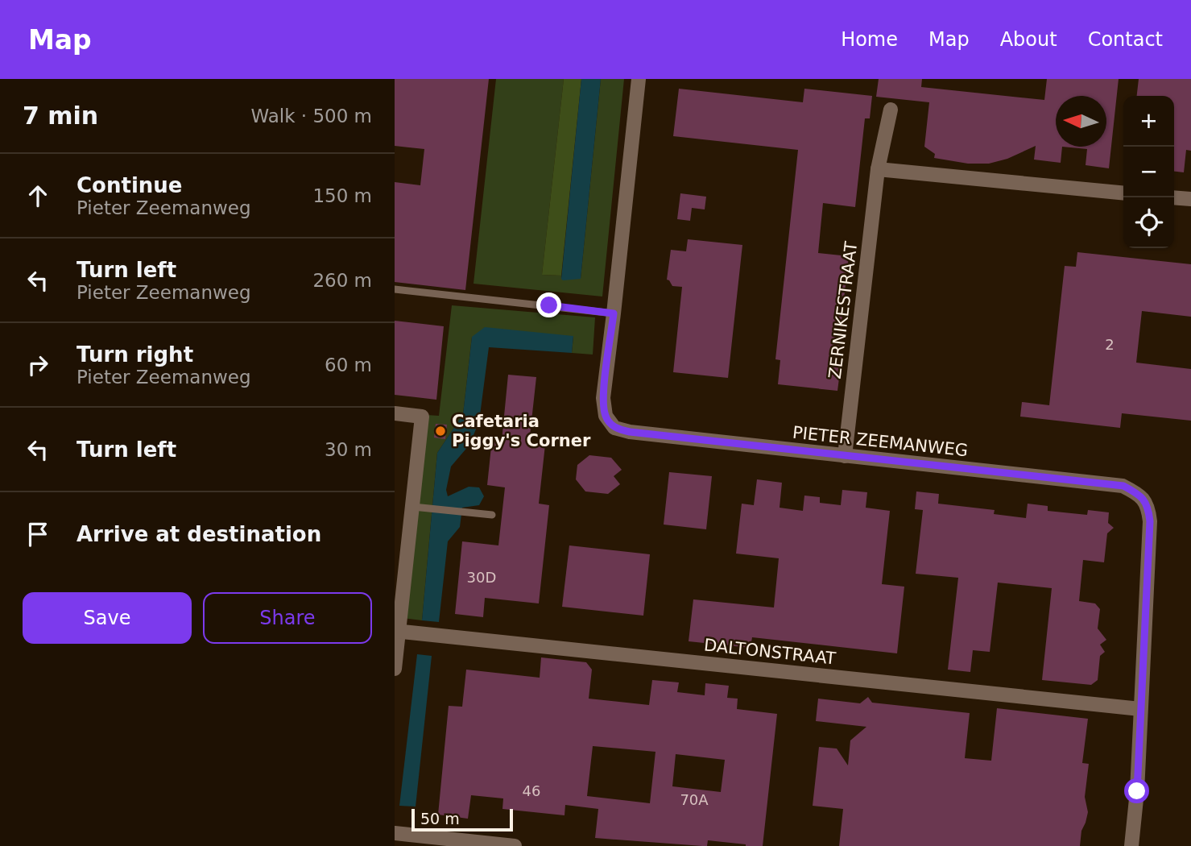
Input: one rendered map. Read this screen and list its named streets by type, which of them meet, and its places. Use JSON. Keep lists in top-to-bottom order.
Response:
{
  "streets": {
    "street": ["ZERNIKESTRAAT", "PIETER ZEEMANWEG", "DALTONSTRAAT"]
  },
  "crossings": [
    ["ZERNIKESTRAAT", "PIETER ZEEMANWEG"],
    ["PIETER ZEEMANWEG", "DALTONSTRAAT"]
  ],
  "places": ["Cafetaria Piggy's Corner"],
  "house_numbers": [
    "2",
    "30D",
    "46",
    "70A"
  ],
  "scale_bar": "50 m",
  "north": "left",
  "page": {
    "header": "Map",
    "nav": [
      "Home",
      "Map",
      "About",
      "Contact"
    ],
    "heading": ["7 min", "Walk · 500 m"],
    "map_buttons": ["+", "−"],
    "list": [
      ["Continue", "Pieter Zeemanweg", "150 m"],
      ["Turn left", "Pieter Zeemanweg", "260 m"],
      ["Turn right", "Pieter Zeemanweg", "60 m"],
      ["Turn left", "30 m"],
      "Arrive at destination"
    ],
    "buttons": ["Save", "Share"],
    "scale": "50 m"
  }
}
